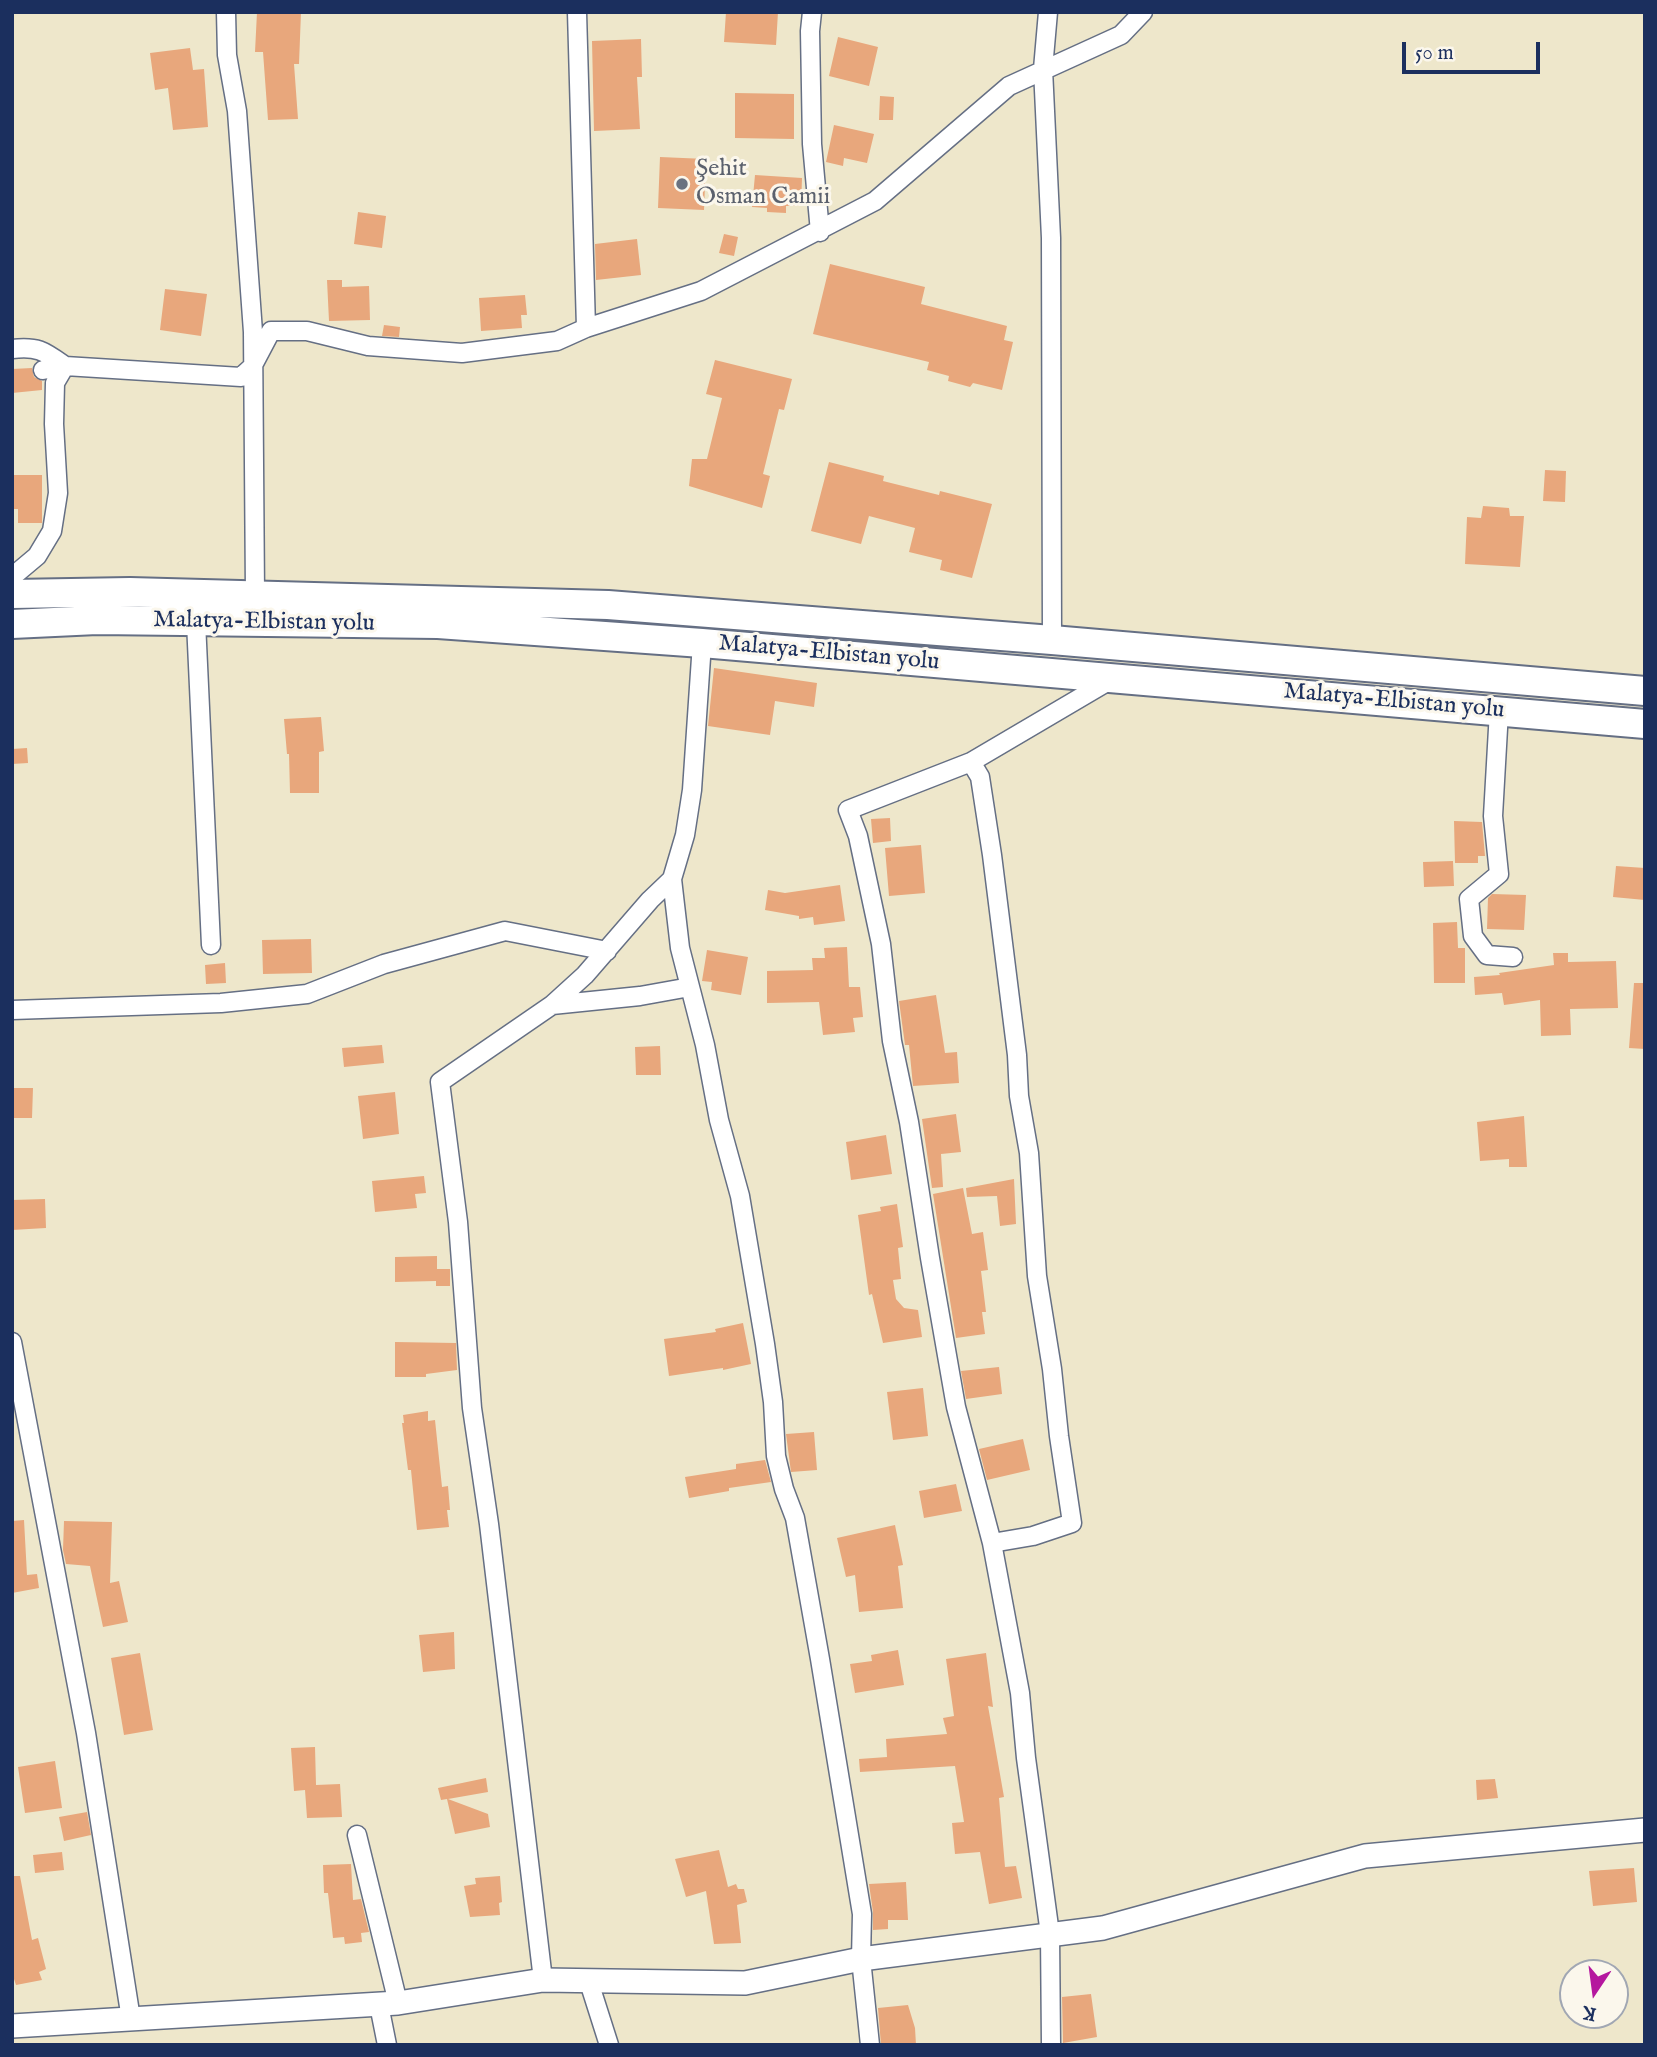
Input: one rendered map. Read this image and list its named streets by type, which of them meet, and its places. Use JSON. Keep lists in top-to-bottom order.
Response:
{
  "streets": {
    "main road": ["Malatya-Elbistan yolu"]
  },
  "places": ["Şehit Osman Camii"],
  "scale_bar": "50 m",
  "north": "bottom"
}
